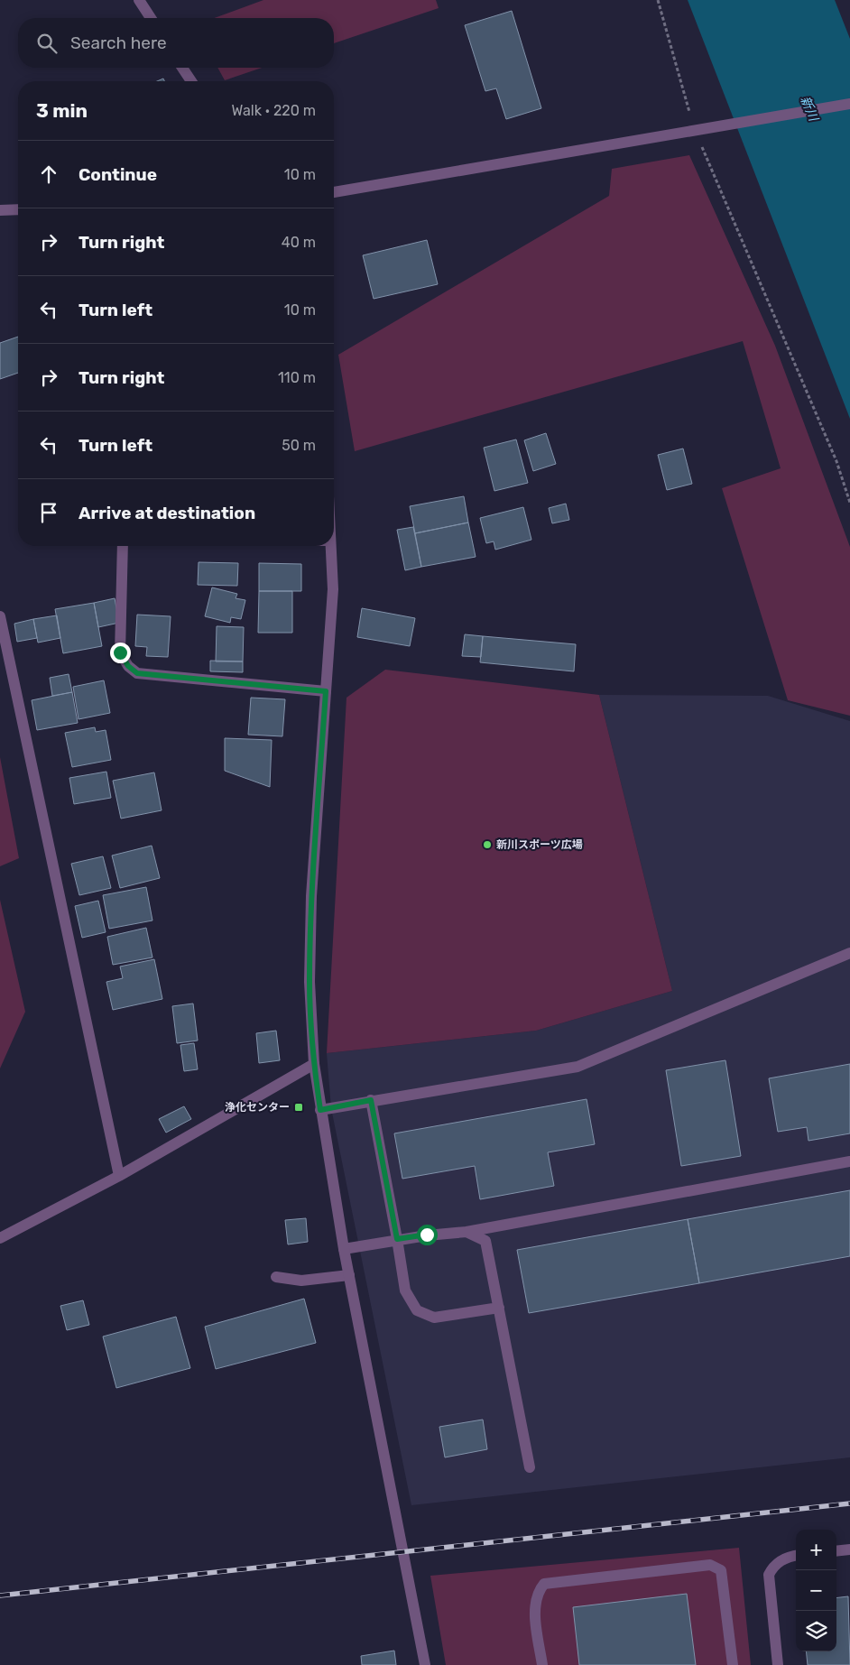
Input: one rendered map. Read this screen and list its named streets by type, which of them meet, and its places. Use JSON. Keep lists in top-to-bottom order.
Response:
{
  "water": ["新川"],
  "places": {
    "other": ["新川スポーツ広場"],
    "transit": ["浄化センター"]
  },
  "page": {
    "search": "Search here",
    "heading": ["3 min", "Walk · 220 m"],
    "list": [
      ["Continue", "10 m"],
      ["Turn right", "40 m"],
      ["Turn left", "10 m"],
      ["Turn right", "110 m"],
      ["Turn left", "50 m"],
      "Arrive at destination"
    ],
    "map_buttons": ["+", "−"]
  }
}
